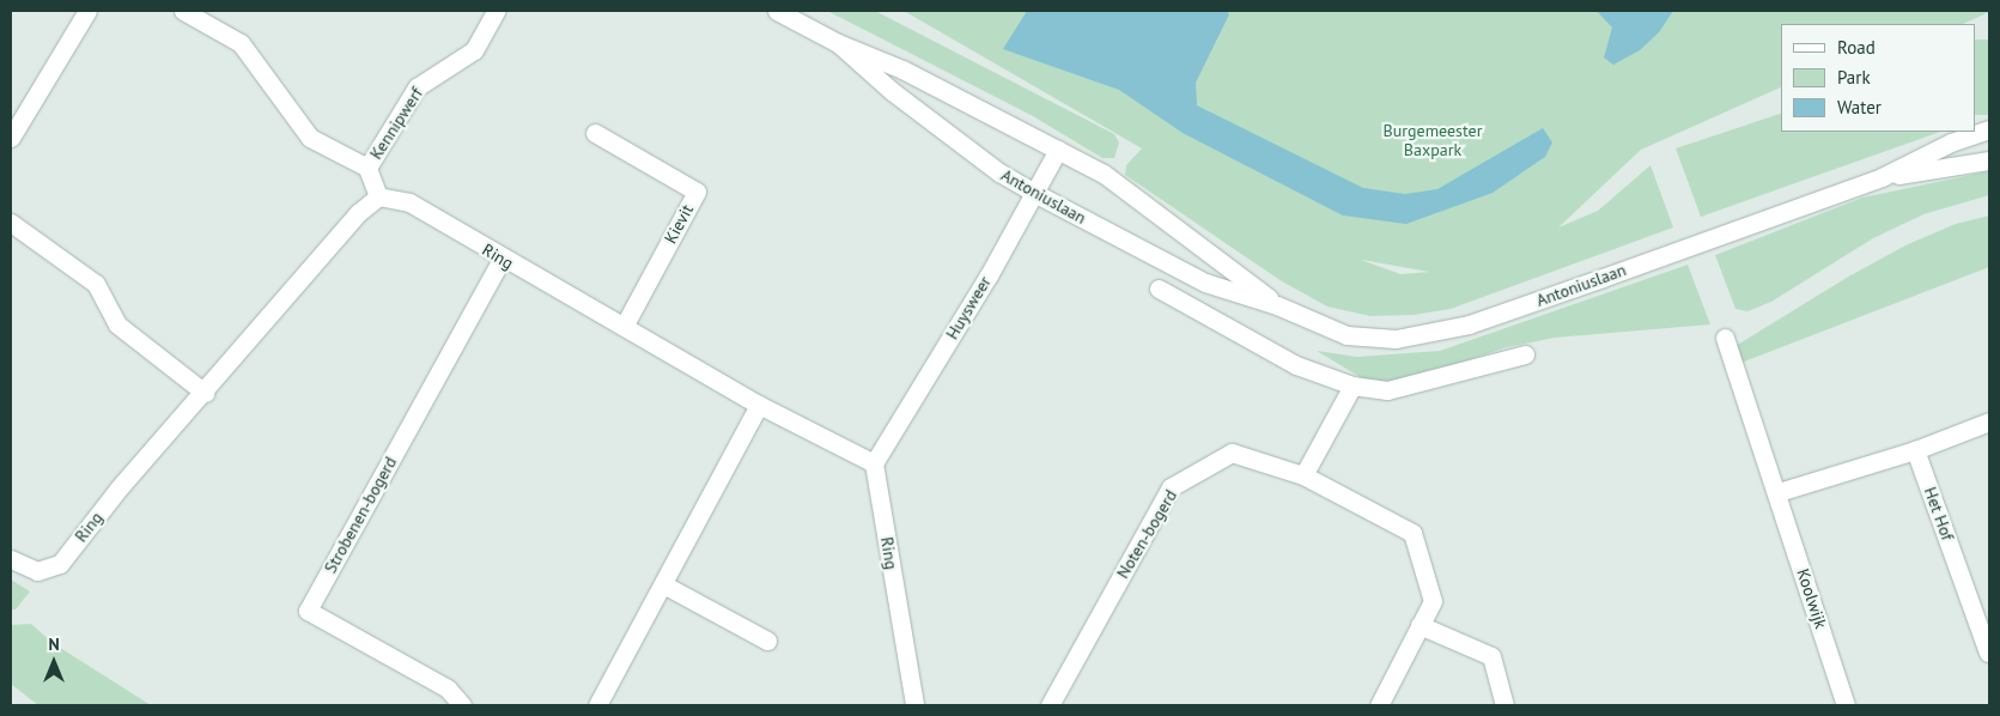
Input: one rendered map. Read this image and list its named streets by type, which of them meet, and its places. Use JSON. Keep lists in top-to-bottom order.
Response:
{
  "streets": {
    "street": [
      "Kennipwerf",
      "Antoniuslaan",
      "Kievit",
      "Ring",
      "Huysweer",
      "Het Hof",
      "Strobenen-bogerd",
      "Noten-bogerd",
      "Koolwijk"
    ]
  },
  "crossings": [
    ["Kennipwerf", "Ring"],
    ["Antoniuslaan", "Huysweer"],
    ["Kievit", "Ring"],
    ["Ring", "Huysweer"],
    ["Ring", "Strobenen-bogerd"]
  ],
  "parks": ["Burgemeester Baxpark"],
  "legend": ["Road", "Park", "Water"],
  "north": "top"
}
